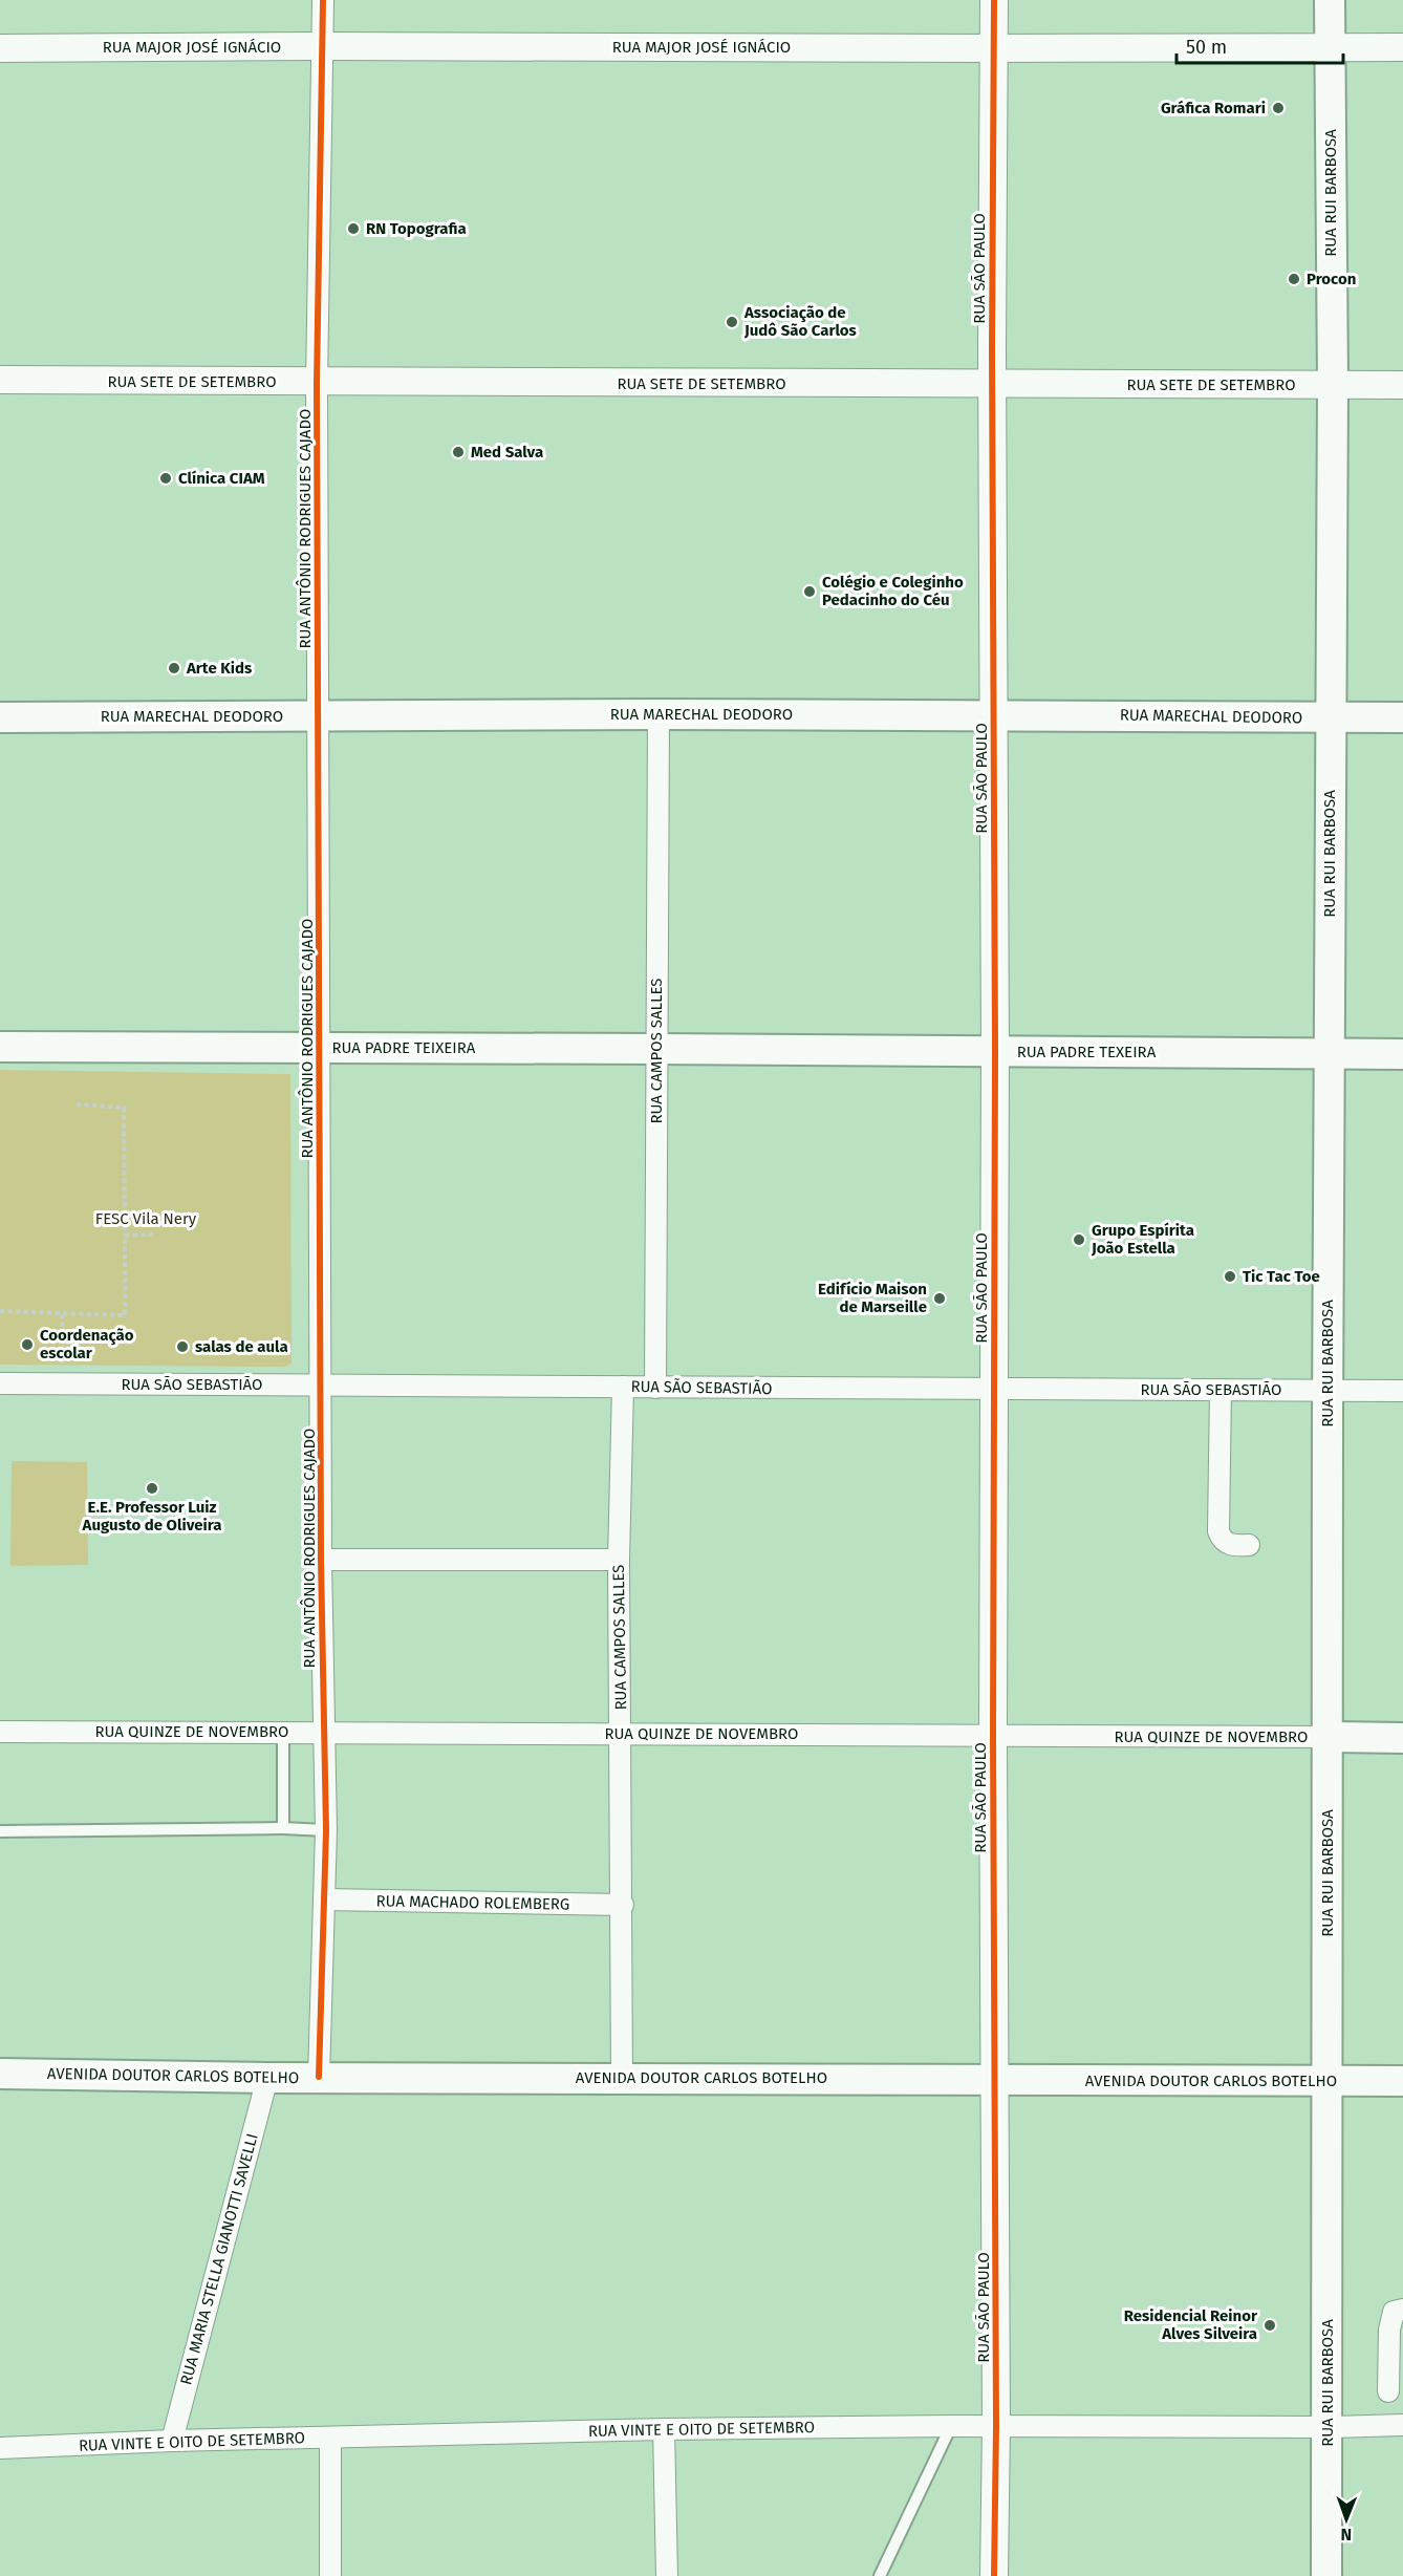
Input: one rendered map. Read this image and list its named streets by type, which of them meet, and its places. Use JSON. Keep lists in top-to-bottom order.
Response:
{
  "streets": {
    "main road": [
      "RUA RUI BARBOSA",
      "RUA MARECHAL DEODORO",
      "RUA PADRE TEIXEIRA",
      "RUA PADRE TEXEIRA",
      "RUA QUINZE DE NOVEMBRO",
      "AVENIDA DOUTOR CARLOS BOTELHO"
    ],
    "street": [
      "RUA MAJOR JOSÉ IGNÁCIO",
      "RUA SÃO PAULO",
      "RUA SETE DE SETEMBRO",
      "RUA ANTÔNIO RODRIGUES CAJADO",
      "RUA CAMPOS SALLES",
      "RUA SÃO SEBASTIÃO",
      "RUA MACHADO ROLEMBERG",
      "RUA MARIA STELLA GIANOTTI SAVELLI",
      "RUA VINTE E OITO DE SETEMBRO"
    ]
  },
  "crossings": [
    ["RUA MAJOR JOSÉ IGNÁCIO", "RUA RUI BARBOSA"],
    ["RUA MAJOR JOSÉ IGNÁCIO", "RUA SÃO PAULO"],
    ["RUA MAJOR JOSÉ IGNÁCIO", "RUA ANTÔNIO RODRIGUES CAJADO"],
    ["RUA RUI BARBOSA", "RUA SETE DE SETEMBRO"],
    ["RUA RUI BARBOSA", "RUA MARECHAL DEODORO"],
    ["RUA RUI BARBOSA", "RUA PADRE TEXEIRA"],
    ["RUA RUI BARBOSA", "RUA SÃO SEBASTIÃO"],
    ["RUA RUI BARBOSA", "RUA QUINZE DE NOVEMBRO"],
    ["RUA RUI BARBOSA", "AVENIDA DOUTOR CARLOS BOTELHO"],
    ["RUA RUI BARBOSA", "RUA VINTE E OITO DE SETEMBRO"],
    ["RUA SÃO PAULO", "RUA SETE DE SETEMBRO"],
    ["RUA SÃO PAULO", "RUA MARECHAL DEODORO"],
    ["RUA SÃO PAULO", "RUA PADRE TEXEIRA"],
    ["RUA SÃO PAULO", "RUA SÃO SEBASTIÃO"],
    ["RUA SÃO PAULO", "RUA QUINZE DE NOVEMBRO"],
    ["RUA SÃO PAULO", "AVENIDA DOUTOR CARLOS BOTELHO"],
    ["RUA SÃO PAULO", "RUA VINTE E OITO DE SETEMBRO"],
    ["RUA SETE DE SETEMBRO", "RUA ANTÔNIO RODRIGUES CAJADO"],
    ["RUA ANTÔNIO RODRIGUES CAJADO", "RUA MARECHAL DEODORO"],
    ["RUA ANTÔNIO RODRIGUES CAJADO", "RUA PADRE TEIXEIRA"],
    ["RUA ANTÔNIO RODRIGUES CAJADO", "RUA SÃO SEBASTIÃO"],
    ["RUA ANTÔNIO RODRIGUES CAJADO", "RUA QUINZE DE NOVEMBRO"],
    ["RUA ANTÔNIO RODRIGUES CAJADO", "RUA MACHADO ROLEMBERG"],
    ["RUA ANTÔNIO RODRIGUES CAJADO", "AVENIDA DOUTOR CARLOS BOTELHO"],
    ["RUA MARECHAL DEODORO", "RUA CAMPOS SALLES"],
    ["RUA PADRE TEIXEIRA", "RUA CAMPOS SALLES"],
    ["RUA PADRE TEIXEIRA", "RUA PADRE TEXEIRA"],
    ["RUA CAMPOS SALLES", "RUA PADRE TEXEIRA"],
    ["RUA CAMPOS SALLES", "RUA SÃO SEBASTIÃO"],
    ["RUA CAMPOS SALLES", "RUA QUINZE DE NOVEMBRO"],
    ["RUA CAMPOS SALLES", "RUA MACHADO ROLEMBERG"],
    ["RUA CAMPOS SALLES", "AVENIDA DOUTOR CARLOS BOTELHO"],
    ["AVENIDA DOUTOR CARLOS BOTELHO", "RUA MARIA STELLA GIANOTTI SAVELLI"],
    ["RUA MARIA STELLA GIANOTTI SAVELLI", "RUA VINTE E OITO DE SETEMBRO"]
  ],
  "parks": ["FESC Vila Nery"],
  "places": [
    "Gráfica Romari",
    "RN Topografia",
    "Procon",
    "Associação de Judô São Carlos",
    "Med Salva",
    "Clínica CIAM",
    "Colégio e Coleginho Pedacinho do Céu",
    "Arte Kids",
    "Grupo Espírita João Estella",
    "Tic Tac Toe",
    "Edifício Maison de Marseille",
    "Coordenação escolar",
    "salas de aula",
    "E.E. Professor Luiz Augusto de Oliveira",
    "Residencial Reinor Alves Silveira"
  ],
  "scale_bar": "50 m",
  "north": "bottom"
}
